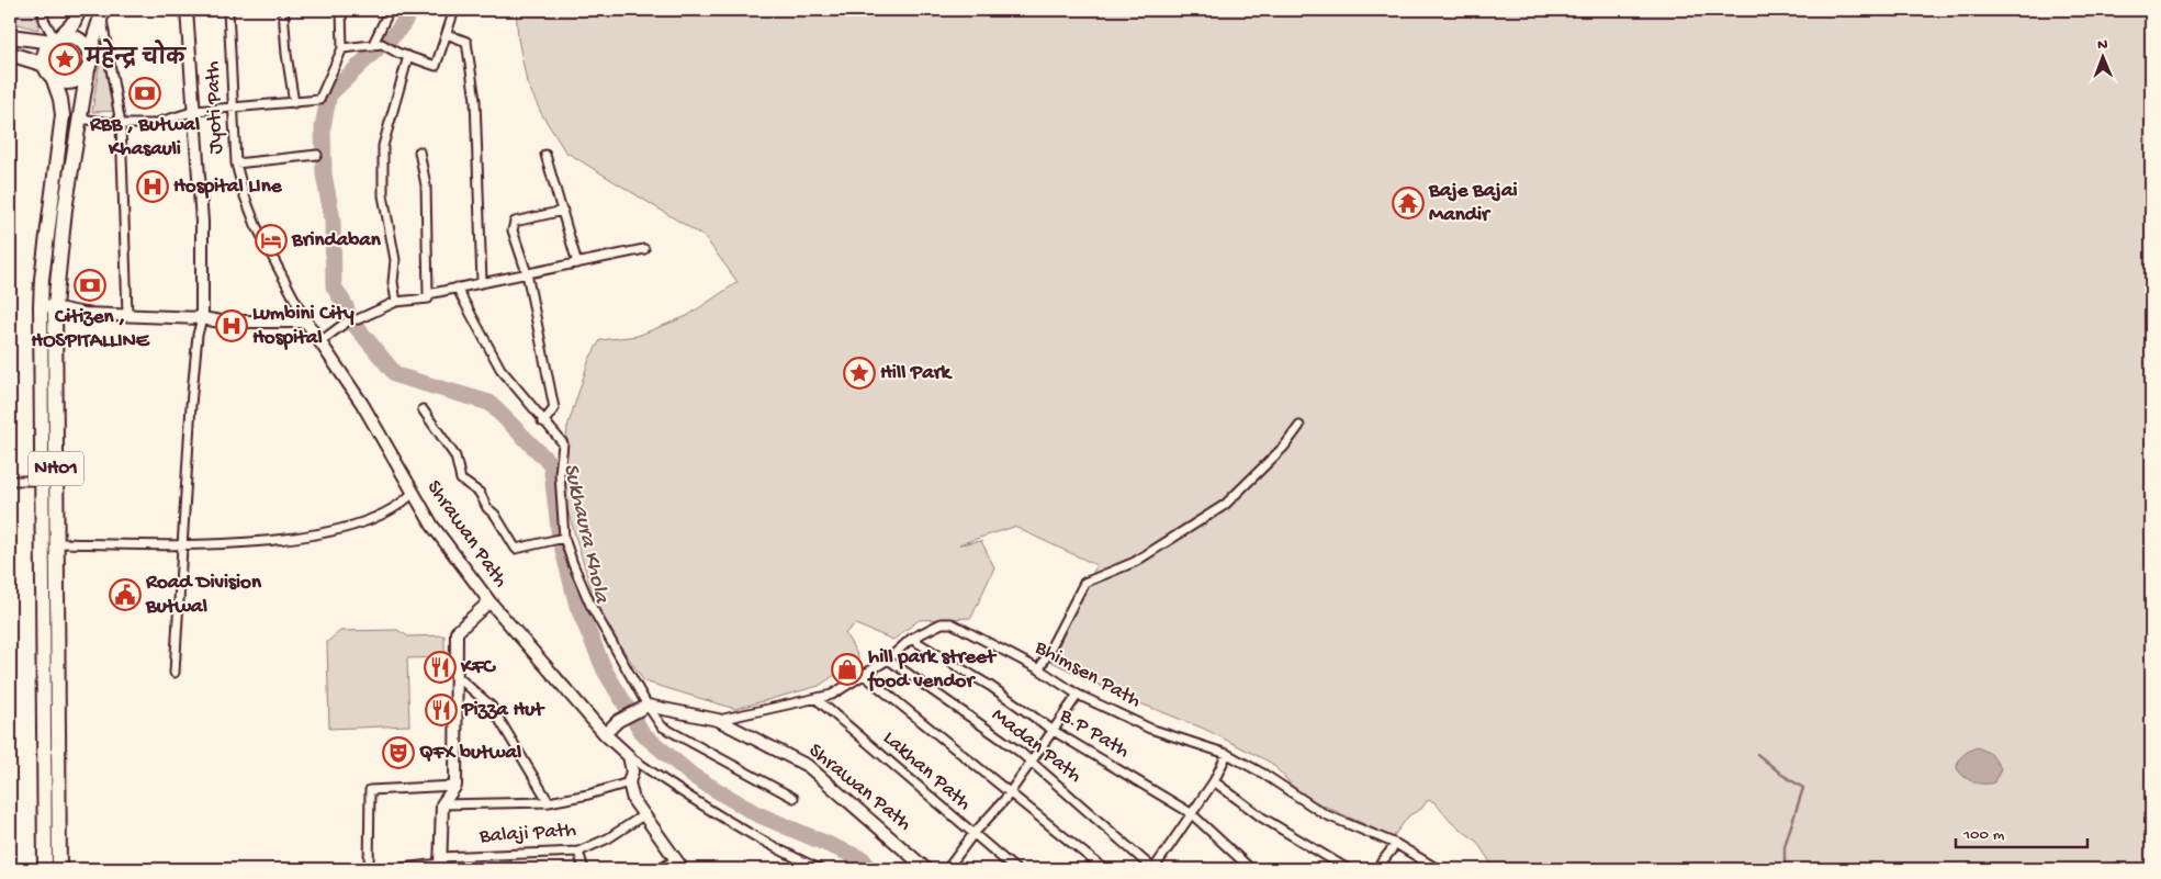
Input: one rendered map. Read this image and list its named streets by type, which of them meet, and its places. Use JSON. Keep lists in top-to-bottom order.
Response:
{
  "streets": {
    "highway": ["NH01"],
    "street": [
      "Jyoti Path",
      "Shrawan Path",
      "Bhimsen Path",
      "B.P Path",
      "Madan Path",
      "Lakhan Path",
      "Balaji Path"
    ]
  },
  "crossings": [
    ["Jyoti Path", "Shrawan Path"],
    ["Shrawan Path", "Bhimsen Path"],
    ["Bhimsen Path", "B.P Path"],
    ["Bhimsen Path", "Madan Path"],
    ["Bhimsen Path", "Lakhan Path"]
  ],
  "water": ["Sukhaura Khola"],
  "places": {
    "place": ["महेन्द्र चोक", "Hill Park"],
    "bank": ["RBB , Butwal Khasauli", "Citizen , HOSPITALLINE"],
    "hospital": ["Hospital LIne", "Lumbini City Hospital"],
    "temple": ["Baje Bajai Mandir"],
    "hotel": ["Brindaban"],
    "public building": ["Road Division Butwal"],
    "restaurant": ["KFC", "Pizza Hut"],
    "shop": ["hill park street food vendor"],
    "theatre": ["QFX butwal"]
  },
  "scale_bar": "100 m",
  "north": "top"
}
